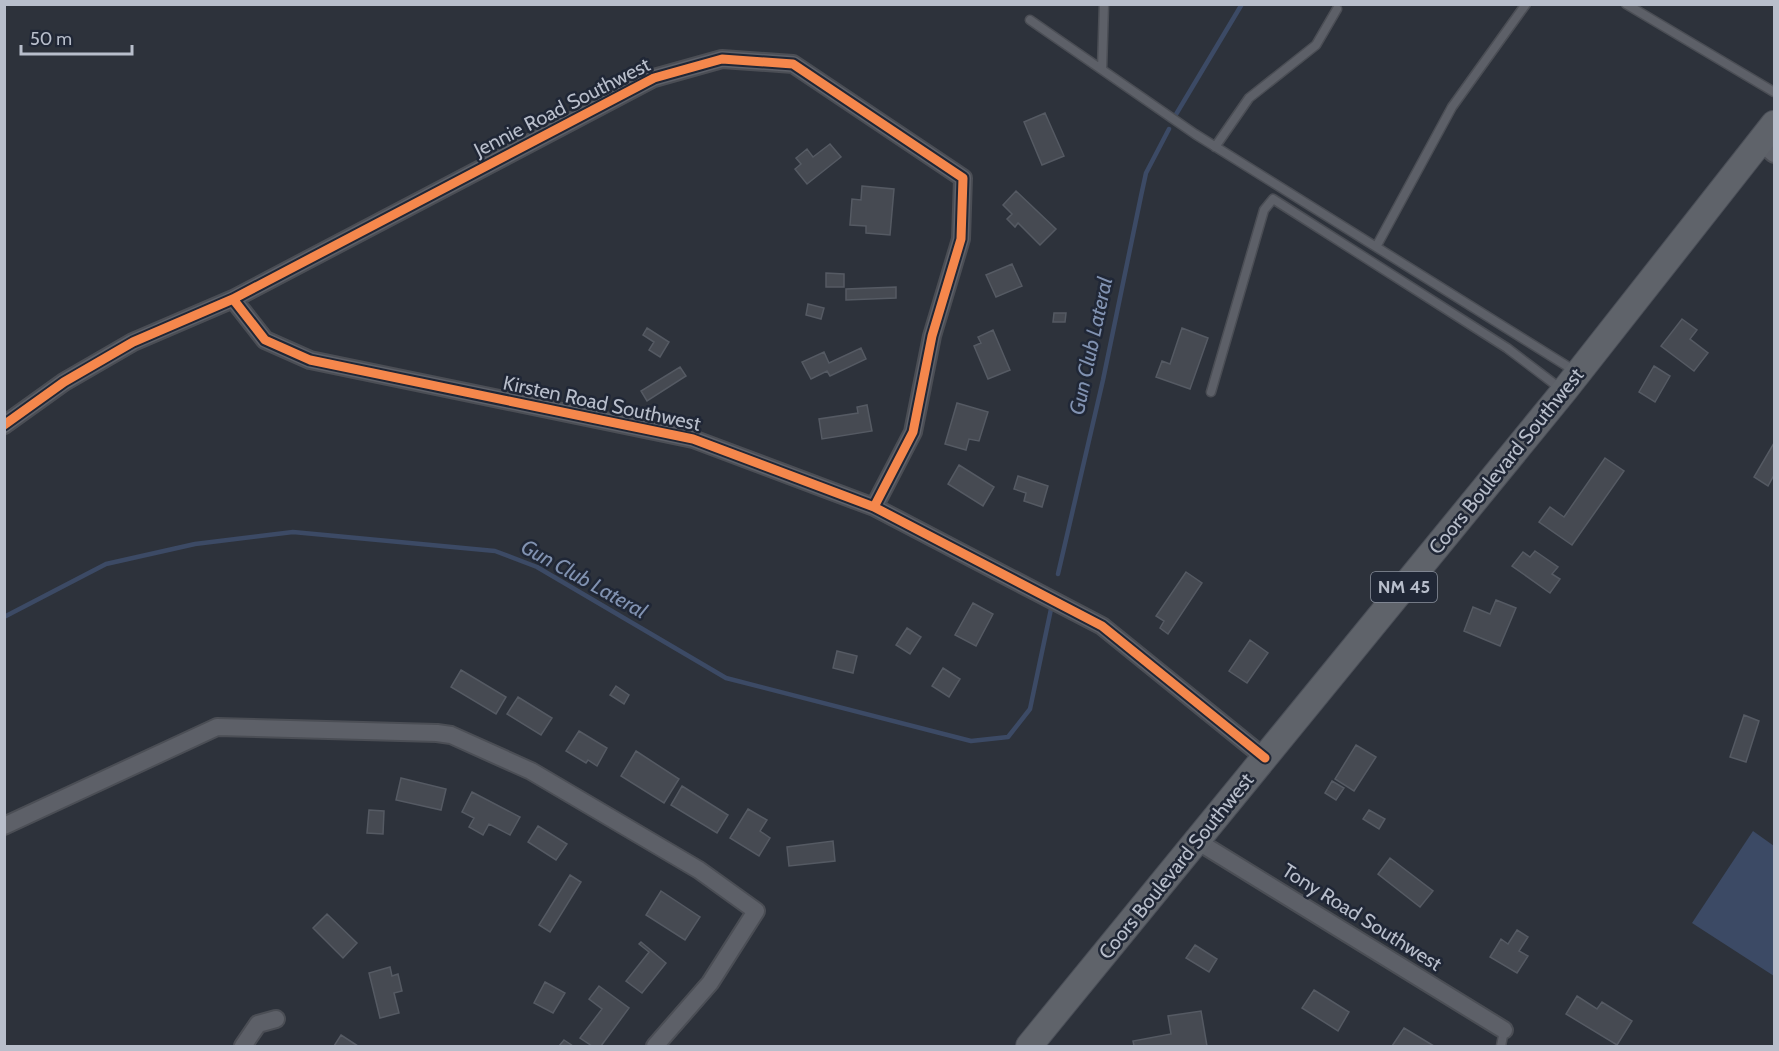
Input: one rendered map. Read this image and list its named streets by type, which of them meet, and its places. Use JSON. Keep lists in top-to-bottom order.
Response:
{
  "streets": {
    "main road": ["Coors Boulevard Southwest", "NM 45"],
    "street": ["Jennie Road Southwest", "Kirsten Road Southwest", "Tony Road Southwest"]
  },
  "crossings": [
    ["Jennie Road Southwest", "Kirsten Road Southwest"],
    ["Kirsten Road Southwest", "Coors Boulevard Southwest"],
    ["Coors Boulevard Southwest", "Tony Road Southwest"]
  ],
  "water": ["Gun Club Lateral"],
  "scale_bar": "50 m"
}
